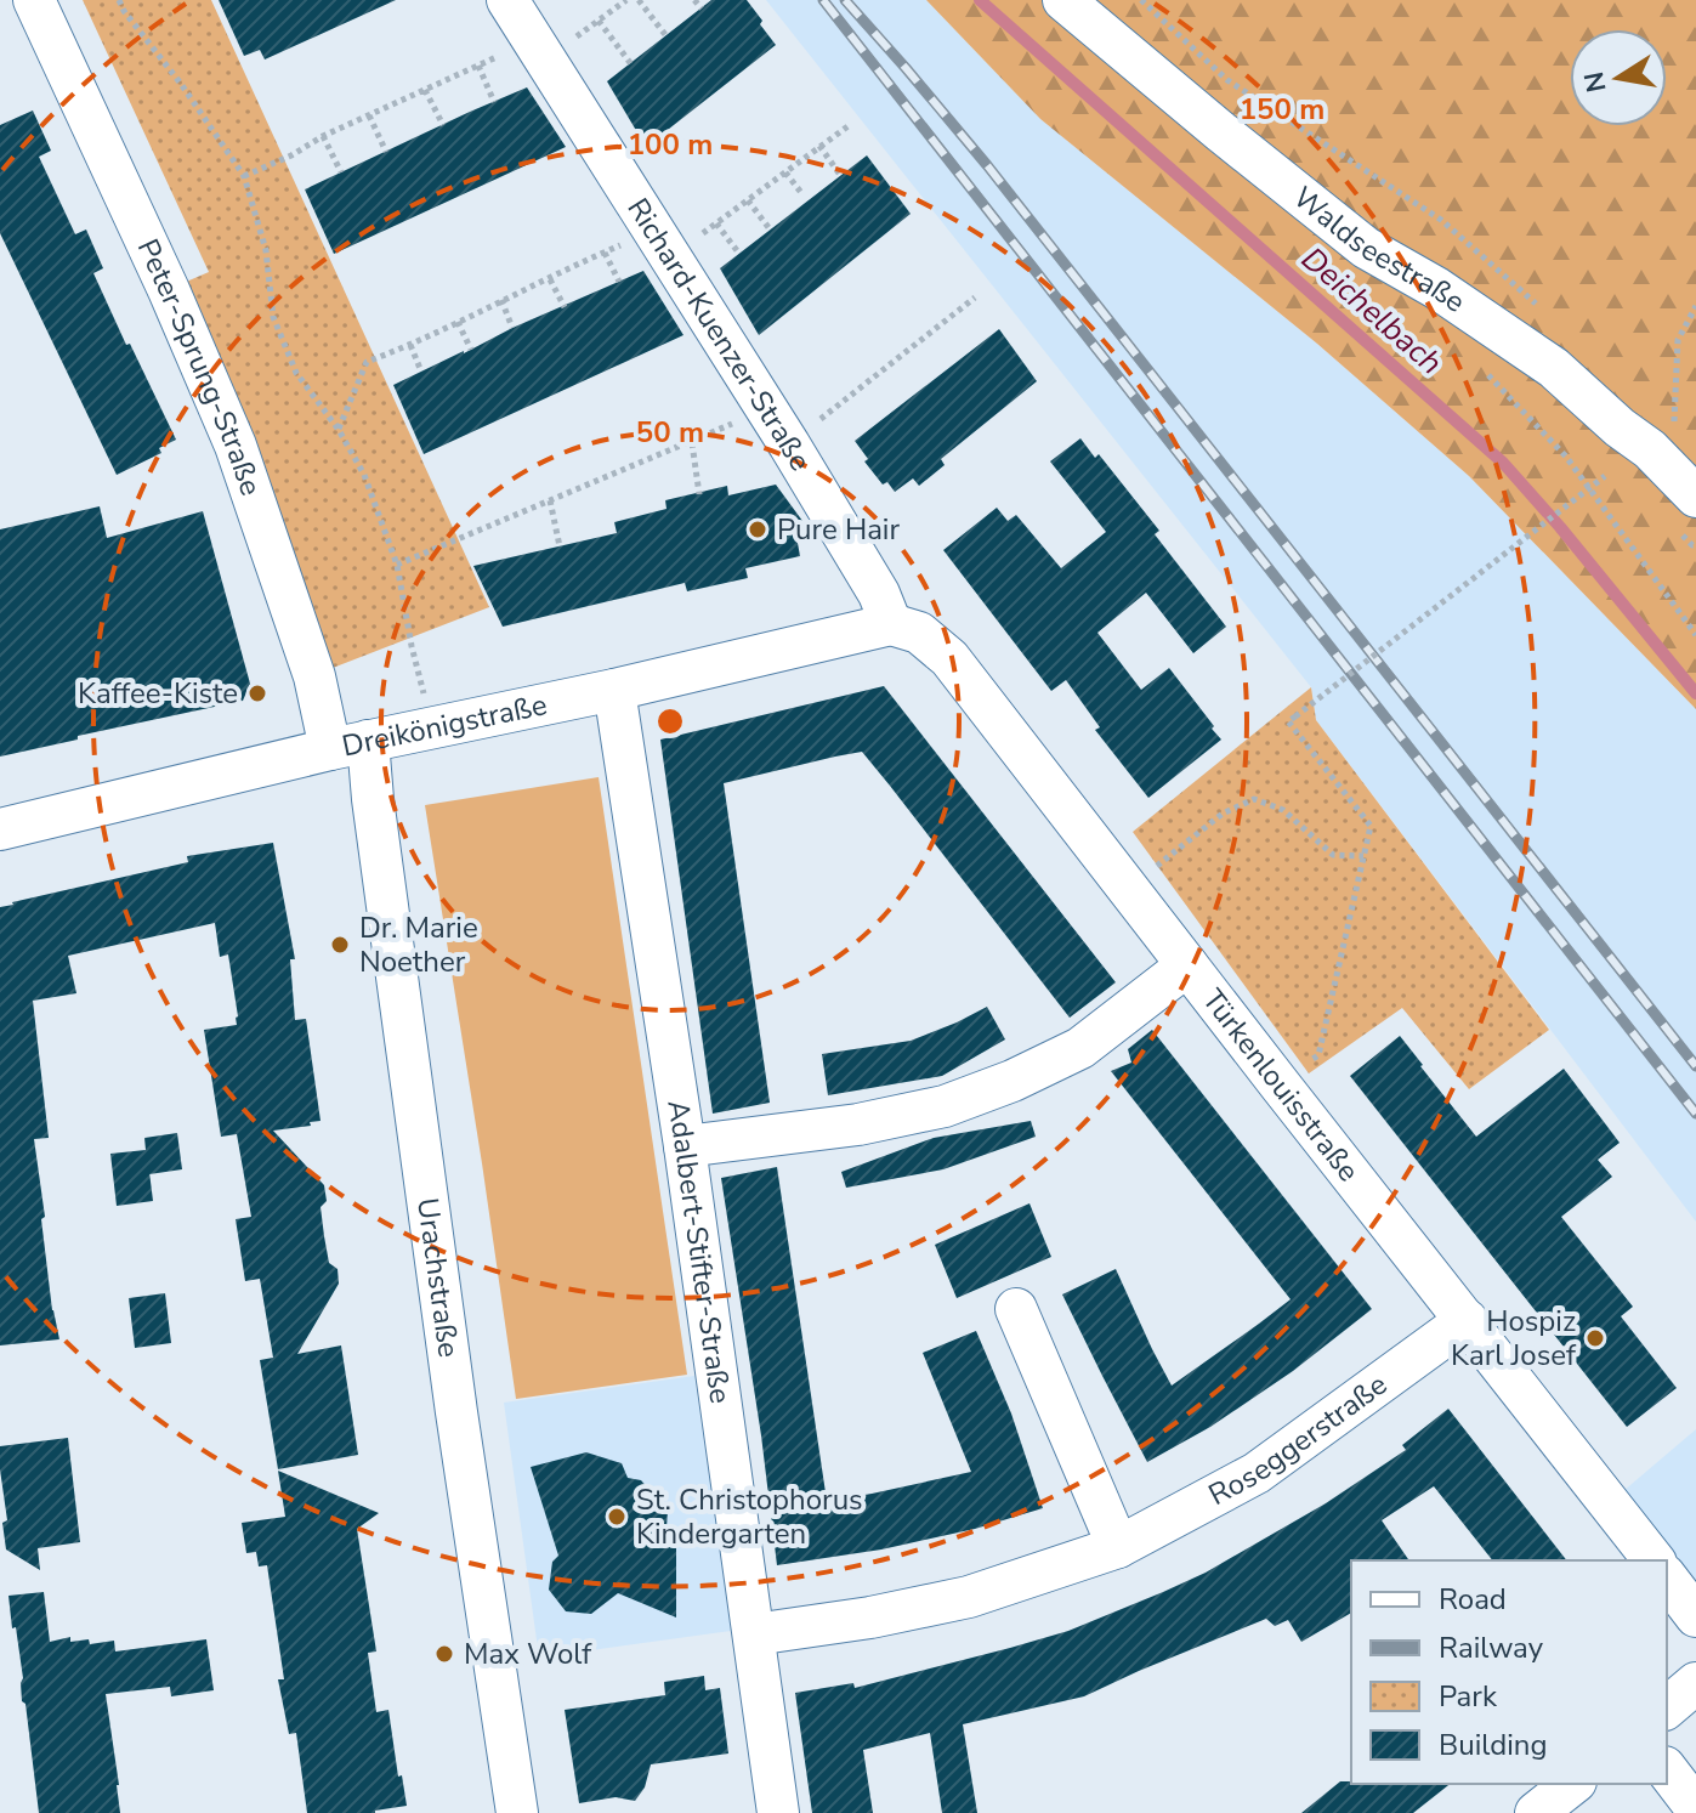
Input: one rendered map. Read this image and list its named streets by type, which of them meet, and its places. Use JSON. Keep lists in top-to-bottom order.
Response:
{
  "streets": {
    "street": [
      "Waldseestraße",
      "Richard-Kuenzer-Straße",
      "Peter-Sprung-Straße",
      "Dreikönigstraße",
      "Türkenlouisstraße",
      "Adalbert-Stifter-Straße",
      "Urachstraße",
      "Roseggerstraße"
    ]
  },
  "crossings": [
    ["Richard-Kuenzer-Straße", "Dreikönigstraße"],
    ["Richard-Kuenzer-Straße", "Türkenlouisstraße"],
    ["Peter-Sprung-Straße", "Dreikönigstraße"],
    ["Peter-Sprung-Straße", "Urachstraße"],
    ["Dreikönigstraße", "Türkenlouisstraße"],
    ["Dreikönigstraße", "Adalbert-Stifter-Straße"],
    ["Dreikönigstraße", "Urachstraße"],
    ["Türkenlouisstraße", "Roseggerstraße"],
    ["Adalbert-Stifter-Straße", "Roseggerstraße"]
  ],
  "water": ["Deichelbach"],
  "places": [
    "Pure Hair",
    "Kaffee-Kiste",
    "Dr. Marie Noether",
    "Hospiz Karl Josef",
    "St. Christophorus Kindergarten",
    "Max Wolf"
  ],
  "legend": [
    "Road",
    "Railway",
    "Park",
    "Building"
  ],
  "north": "left",
  "rings": ["150 m", "100 m", "50 m"]
}
